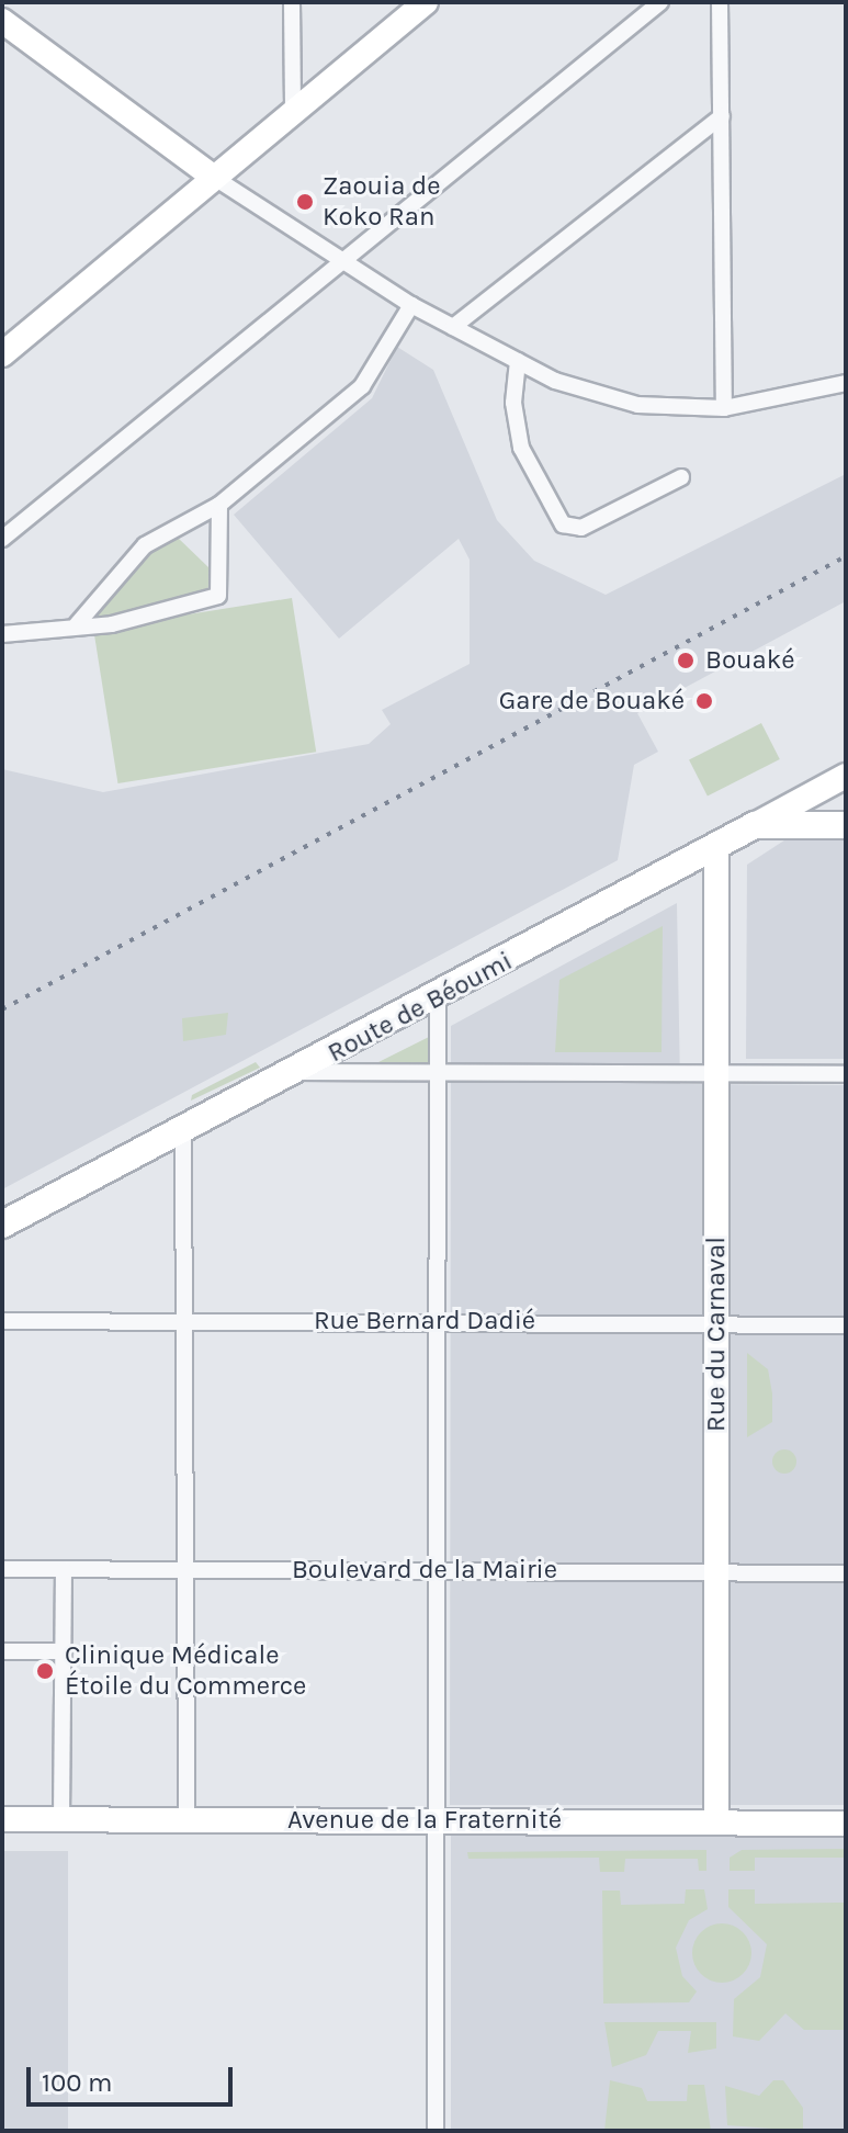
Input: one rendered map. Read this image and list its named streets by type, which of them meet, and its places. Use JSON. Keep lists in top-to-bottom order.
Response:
{
  "streets": {
    "main road": ["Route de Béoumi"],
    "street": [
      "Rue Bernard Dadié",
      "Rue du Carnaval",
      "Boulevard de la Mairie",
      "Avenue de la Fraternité"
    ]
  },
  "crossings": [
    ["Route de Béoumi", "Rue du Carnaval"],
    ["Rue Bernard Dadié", "Rue du Carnaval"],
    ["Rue du Carnaval", "Boulevard de la Mairie"],
    ["Rue du Carnaval", "Avenue de la Fraternité"]
  ],
  "places": [
    "Zaouia de Koko Ran",
    "Bouaké",
    "Gare de Bouaké",
    "Clinique Médicale Étoile du Commerce"
  ],
  "scale_bar": "100 m"
}
